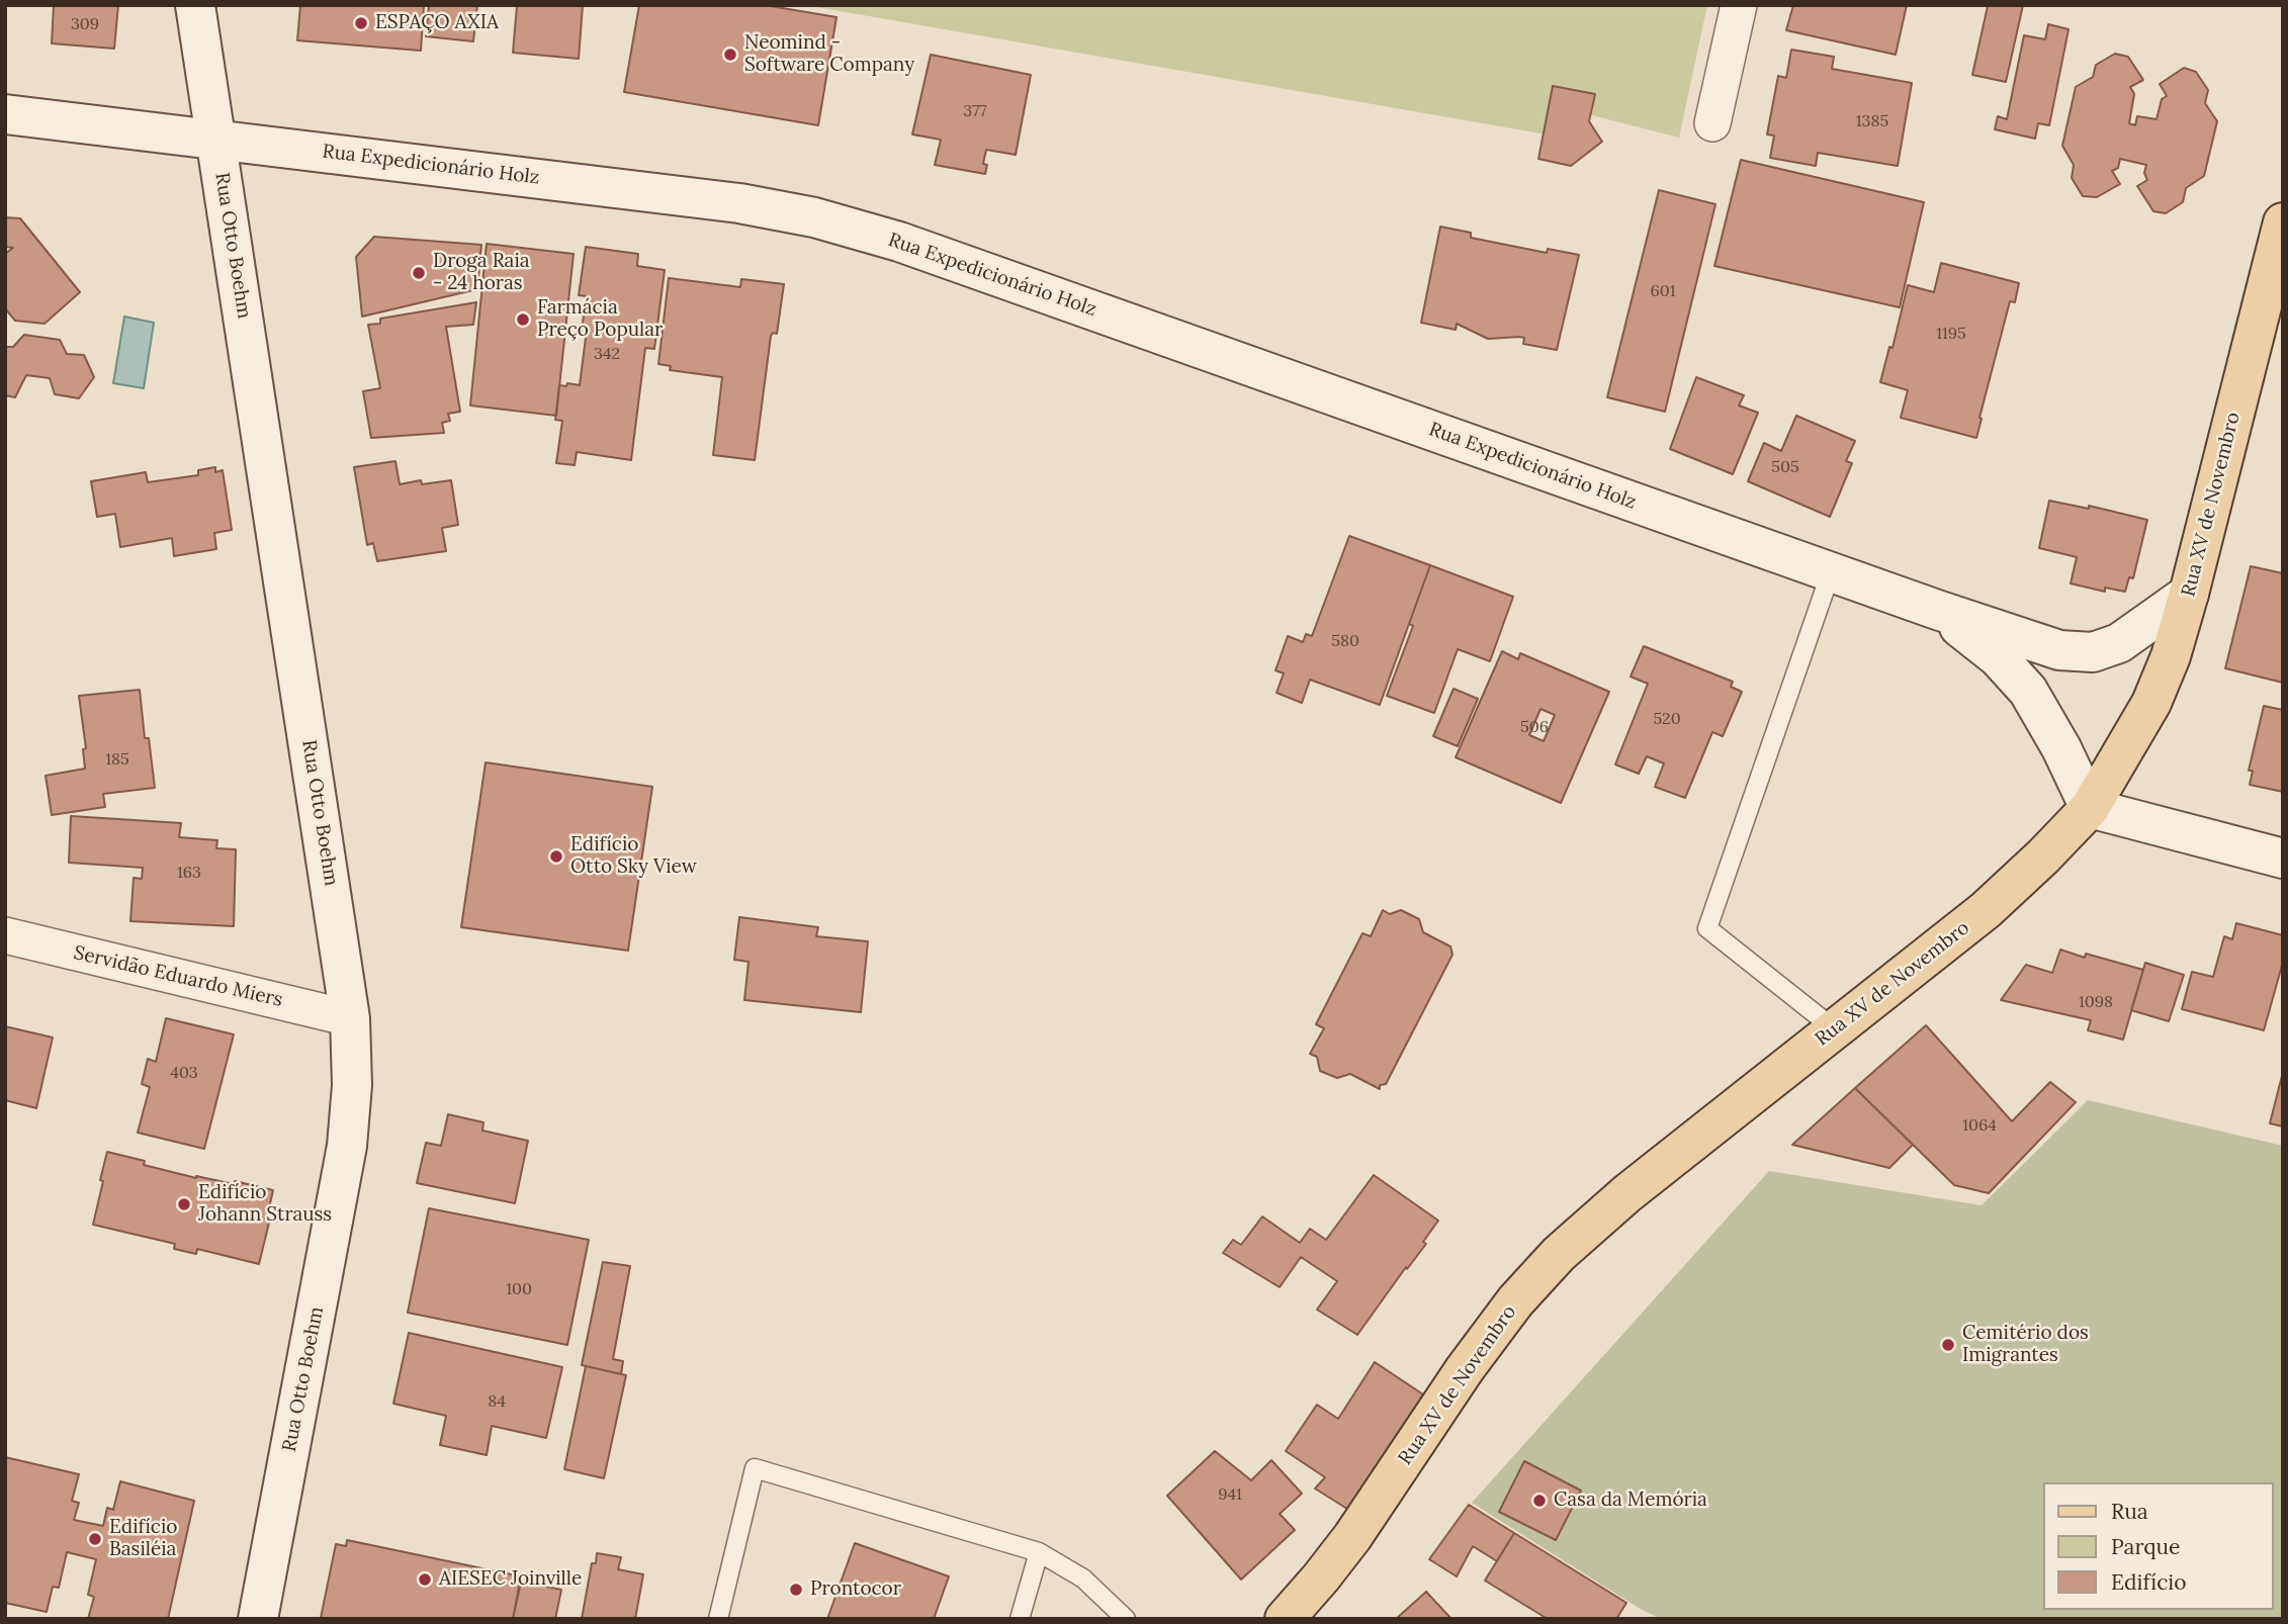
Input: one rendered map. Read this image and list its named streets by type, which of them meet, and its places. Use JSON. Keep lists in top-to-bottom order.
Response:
{
  "streets": {
    "main road": ["Rua Expedicionário Holz", "Rua Otto Boehm", "Rua XV de Novembro"],
    "street": ["Servidão Eduardo Miers"]
  },
  "crossings": [
    ["Rua Expedicionário Holz", "Rua Otto Boehm"],
    ["Rua Expedicionário Holz", "Rua XV de Novembro"],
    ["Rua Otto Boehm", "Servidão Eduardo Miers"]
  ],
  "places": [
    "ESPAÇO AXIA",
    "Neomind - Software Company",
    "Droga Raia - 24 horas",
    "Farmácia Preço Popular",
    "Edifício Otto Sky View",
    "Edifício Johann Strauss",
    "Cemitério dos Imigrantes",
    "Casa da Memória",
    "Edifício Basiléia",
    "AIESEC Joinville",
    "Prontocor"
  ],
  "house_numbers": [
    "309",
    "377",
    "1385",
    "601",
    "1195",
    "342",
    "505",
    "580",
    "520",
    "506",
    "185",
    "163",
    "1098",
    "403",
    "1064",
    "100",
    "84",
    "941"
  ],
  "legend": ["Rua", "Parque", "Edifício"]
}
